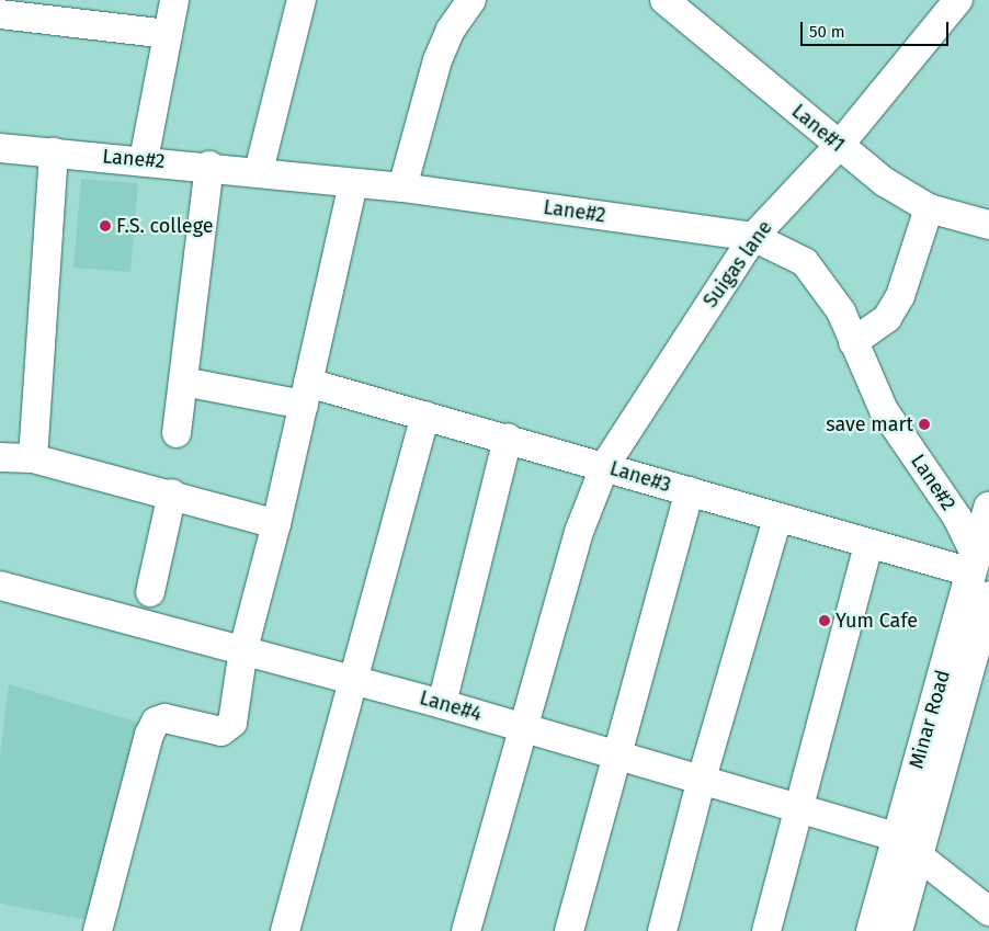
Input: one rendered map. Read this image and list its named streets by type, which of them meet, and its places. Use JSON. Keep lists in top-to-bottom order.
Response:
{
  "streets": {
    "main road": ["Minar Road"],
    "street": [
      "Lane#1",
      "Lane#2",
      "Suigas lane",
      "Lane#3",
      "Lane#4"
    ]
  },
  "crossings": [
    ["Lane#1", "Suigas lane"],
    ["Lane#2", "Suigas lane"],
    ["Lane#2", "Lane#3"],
    ["Lane#2", "Minar Road"],
    ["Suigas lane", "Lane#3"],
    ["Suigas lane", "Lane#4"],
    ["Lane#3", "Minar Road"],
    ["Lane#4", "Minar Road"]
  ],
  "places": ["F.S. college", "save mart", "Yum Cafe"],
  "scale_bar": "50 m"
}
